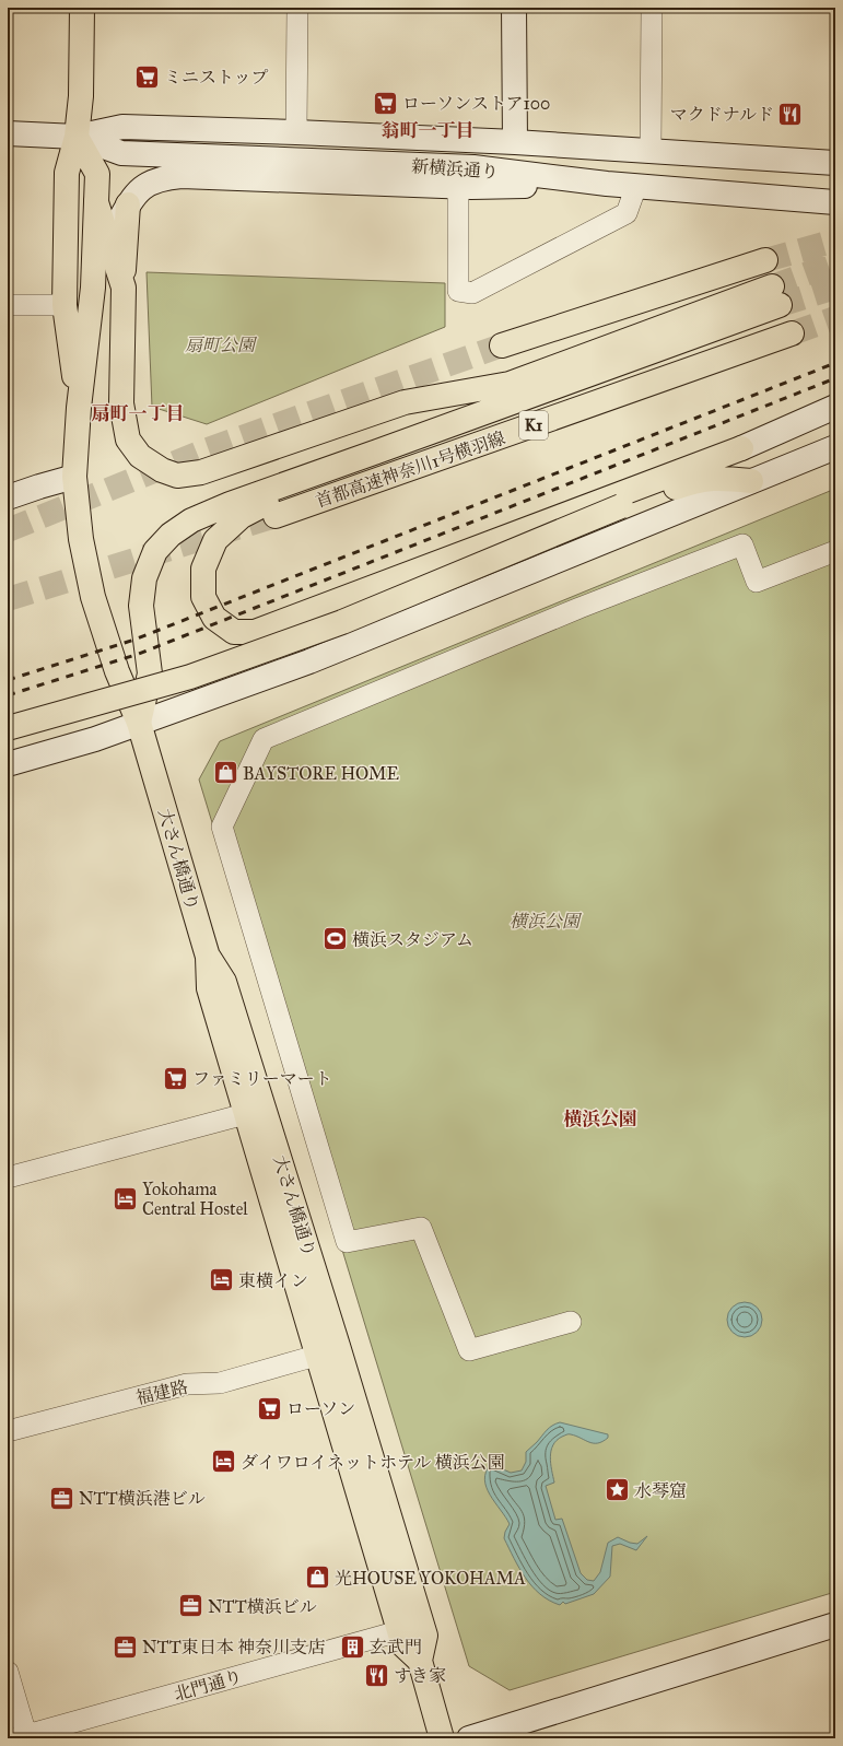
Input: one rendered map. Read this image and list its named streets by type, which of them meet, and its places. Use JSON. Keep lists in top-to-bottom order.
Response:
{
  "streets": {
    "main road": ["K1", "首都高速神奈川1号横羽線", "大さん橋通り"],
    "street": ["新横浜通り", "福建路", "北門通り"]
  },
  "crossings": [
    ["大さん橋通り", "福建路"],
    ["大さん橋通り", "北門通り"]
  ],
  "districts": ["翁町一丁目", "扇町一丁目", "横浜公園"],
  "parks": ["扇町公園", "横浜公園"],
  "places": {
    "supermarket": [
      "ミニストップ",
      "ローソンストア100",
      "ファミリーマート",
      "ローソン"
    ],
    "restaurant": ["マクドナルド", "すき家"],
    "shop": ["BAYSTORE HOME", "光HOUSE YOKOHAMA"],
    "sports": ["横浜スタジアム"],
    "hotel": ["Yokohama Central Hostel", "東横イン", "ダイワロイネットホテル 横浜公園"],
    "place": ["水琴窟"],
    "office": ["NTT横浜港ビル", "NTT横浜ビル", "NTT東日本 神奈川支店"],
    "building": ["玄武門"]
  }
}
